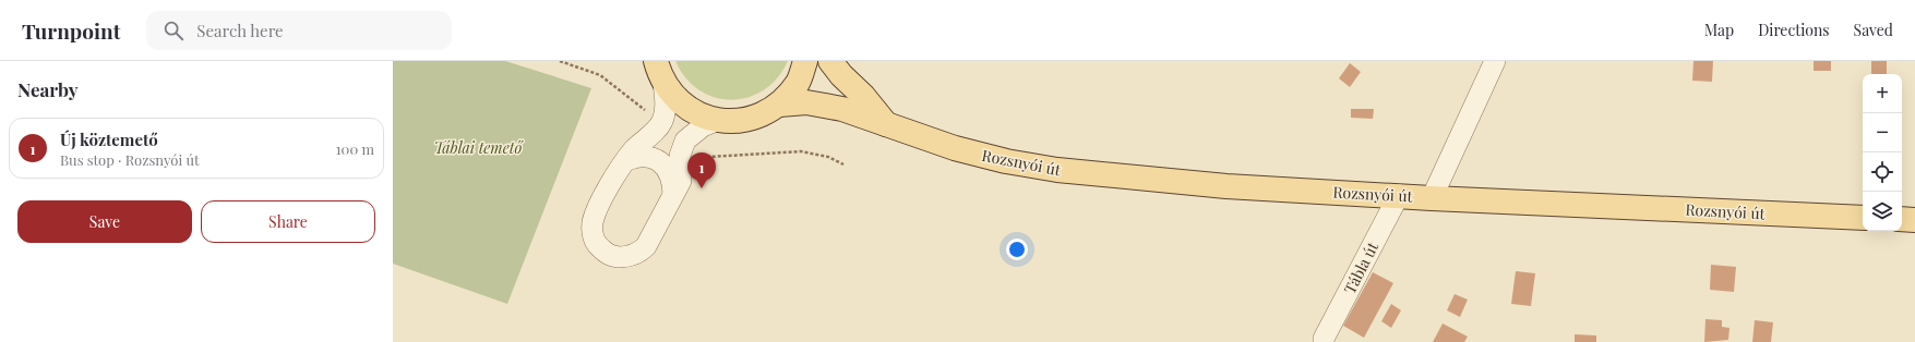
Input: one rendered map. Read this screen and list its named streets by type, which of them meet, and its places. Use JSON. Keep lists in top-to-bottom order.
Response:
{
  "streets": {
    "main road": ["Rozsnyói út"],
    "street": ["Tábla út"]
  },
  "crossings": [
    ["Rozsnyói út", "Tábla út"]
  ],
  "parks": ["Táblai temető"],
  "page": {
    "header": "Turnpoint",
    "search": "Search here",
    "nav": ["Map", "Directions", "Saved"],
    "heading": "Nearby",
    "map_buttons": ["+", "−"],
    "list": [
      {
        "mark": "1",
        "name": "Új köztemető",
        "note": "Bus stop · Rozsnyói út",
        "value": "100 m"
      }
    ],
    "pins": "1",
    "buttons": ["Save", "Share"]
  }
}
